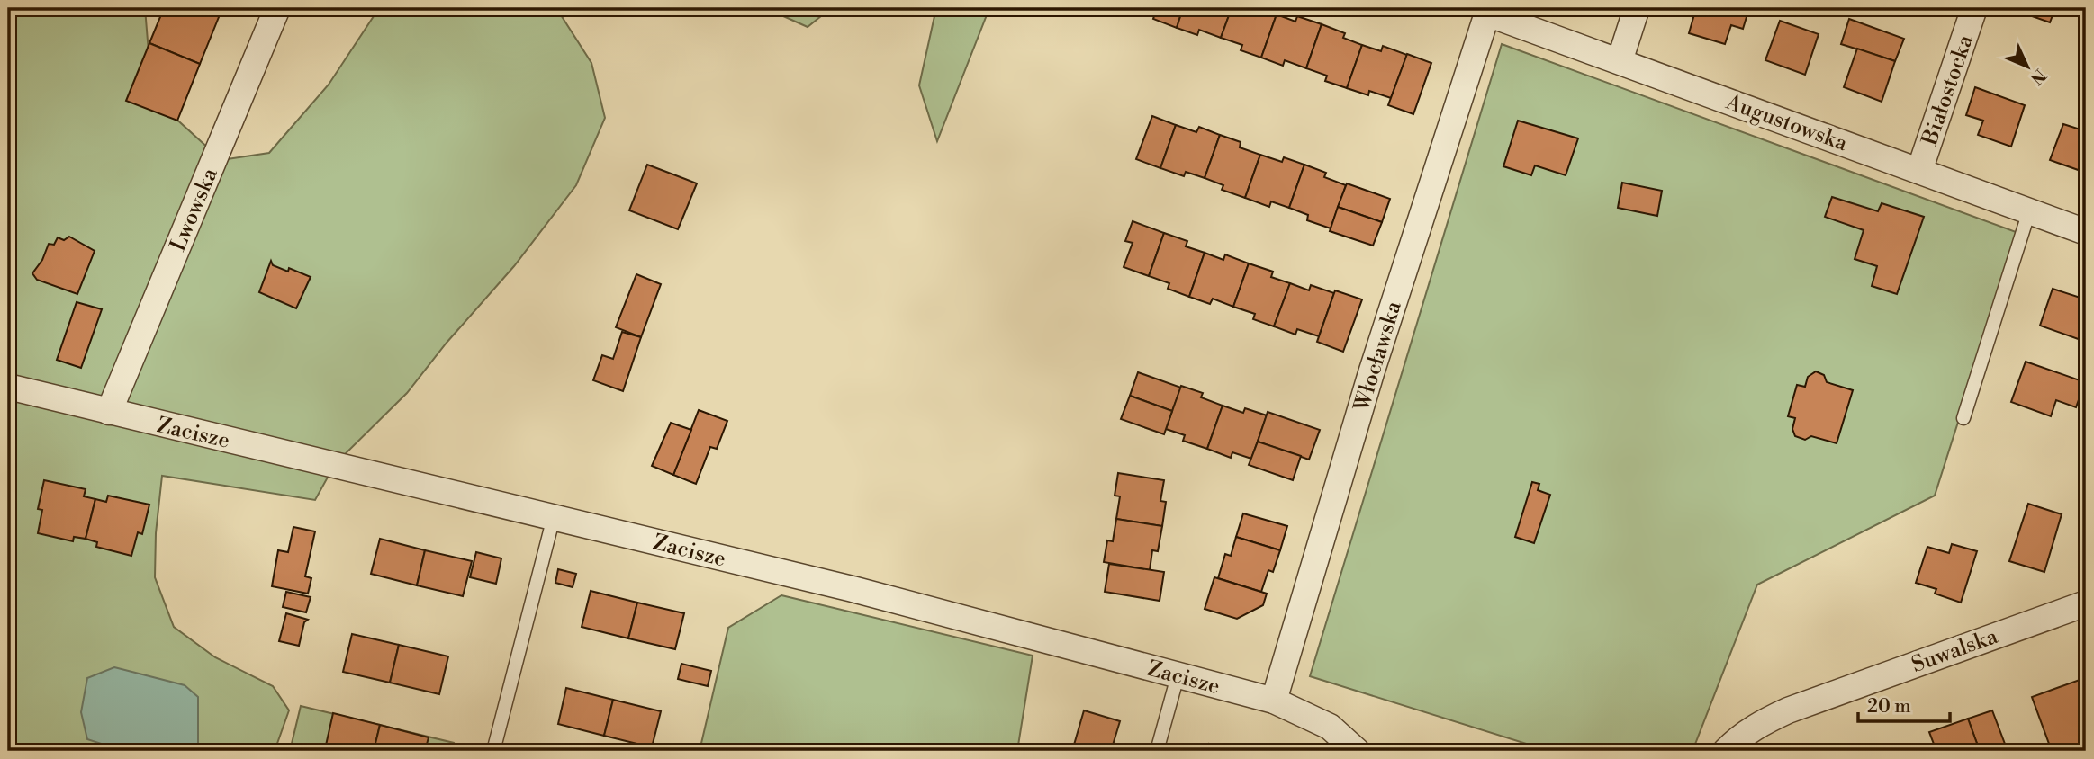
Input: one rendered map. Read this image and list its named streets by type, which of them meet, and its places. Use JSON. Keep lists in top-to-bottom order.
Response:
{
  "streets": {
    "street": [
      "Białostocka",
      "Augustowska",
      "Lwowska",
      "Włocławska",
      "Zacisze",
      "Suwalska"
    ]
  },
  "crossings": [
    ["Białostocka", "Augustowska"],
    ["Augustowska", "Włocławska"],
    ["Lwowska", "Zacisze"],
    ["Włocławska", "Zacisze"]
  ],
  "scale_bar": "20 m",
  "north": "bottom right"
}
